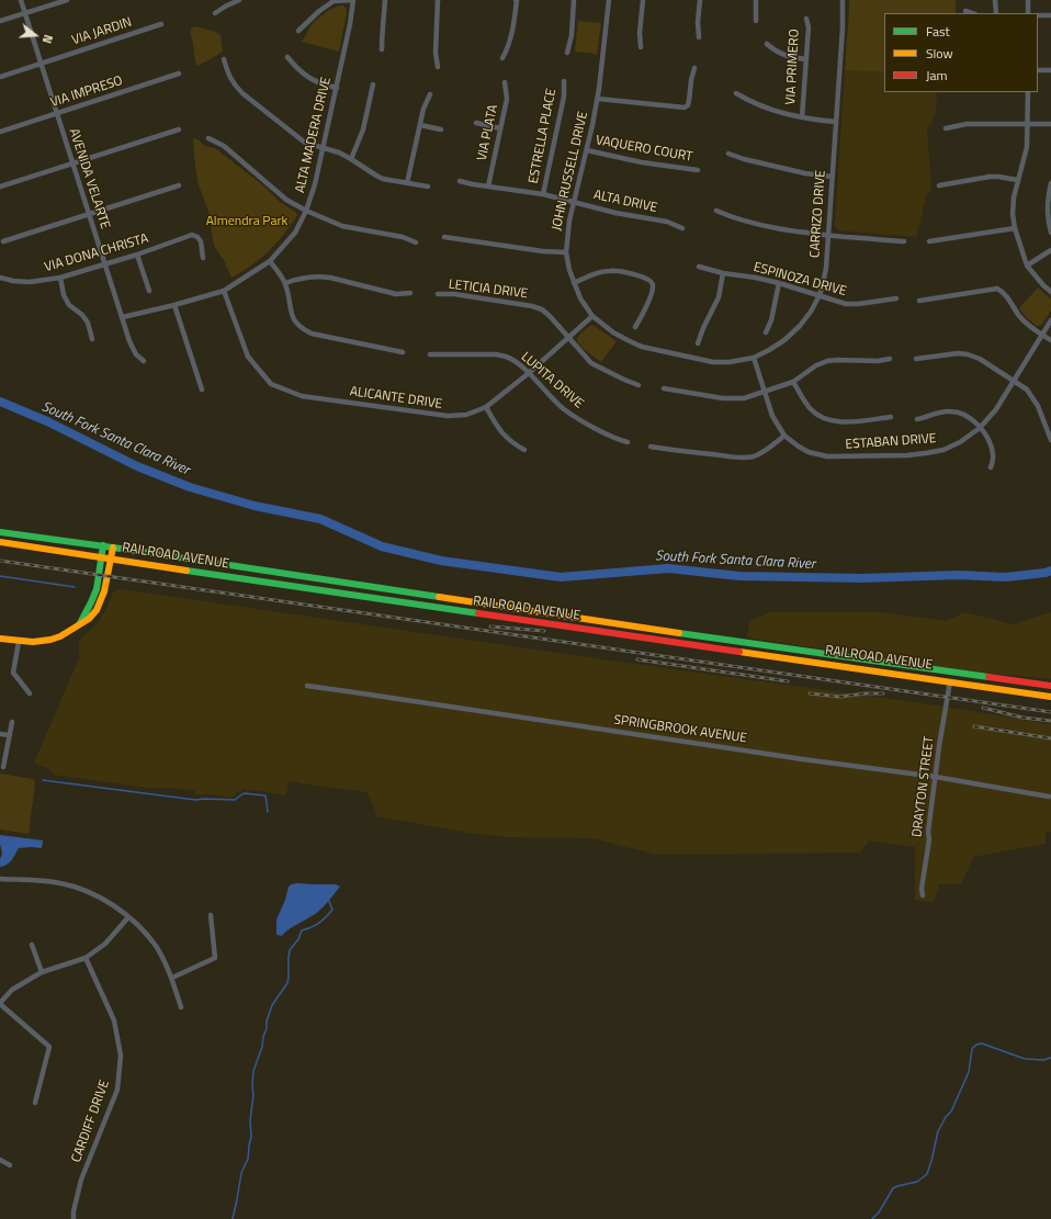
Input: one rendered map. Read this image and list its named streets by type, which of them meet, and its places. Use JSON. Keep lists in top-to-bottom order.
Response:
{
  "streets": {
    "main road": ["RAILROAD AVENUE"],
    "street": [
      "VIA JARDIN",
      "VIA PRIMERO",
      "VIA IMPRESO",
      "VIA PLATA",
      "ALTA MADERA DRIVE",
      "ESTRELLA PLACE",
      "VAQUERO COURT",
      "JOHN RUSSELL DRIVE",
      "AVENIDA VELARTE",
      "ALTA DRIVE",
      "CARRIZO DRIVE",
      "VIA DONA CHRISTA",
      "ESPINOZA DRIVE",
      "LETICIA DRIVE",
      "LUPITA DRIVE",
      "ALICANTE DRIVE",
      "ESTABAN DRIVE",
      "SPRINGBROOK AVENUE",
      "DRAYTON STREET",
      "CARDIFF DRIVE"
    ]
  },
  "crossings": [
    ["VIA JARDIN", "AVENIDA VELARTE"],
    ["VIA IMPRESO", "AVENIDA VELARTE"],
    ["VIA PLATA", "ALTA DRIVE"],
    ["ALTA MADERA DRIVE", "AVENIDA VELARTE"],
    ["ALTA MADERA DRIVE", "ALICANTE DRIVE"],
    ["ESTRELLA PLACE", "ALTA DRIVE"],
    ["VAQUERO COURT", "JOHN RUSSELL DRIVE"],
    ["JOHN RUSSELL DRIVE", "ALTA DRIVE"],
    ["JOHN RUSSELL DRIVE", "CARRIZO DRIVE"],
    ["JOHN RUSSELL DRIVE", "ALICANTE DRIVE"],
    ["AVENIDA VELARTE", "VIA DONA CHRISTA"],
    ["CARRIZO DRIVE", "ESPINOZA DRIVE"],
    ["CARRIZO DRIVE", "ESTABAN DRIVE"],
    ["LETICIA DRIVE", "ALICANTE DRIVE"],
    ["LUPITA DRIVE", "ALICANTE DRIVE"],
    ["RAILROAD AVENUE", "DRAYTON STREET"],
    ["SPRINGBROOK AVENUE", "DRAYTON STREET"]
  ],
  "water": ["South Fork Santa Clara River"],
  "parks": ["Almendra Park"],
  "legend": ["Fast", "Slow", "Jam"],
  "north": "right"
}
